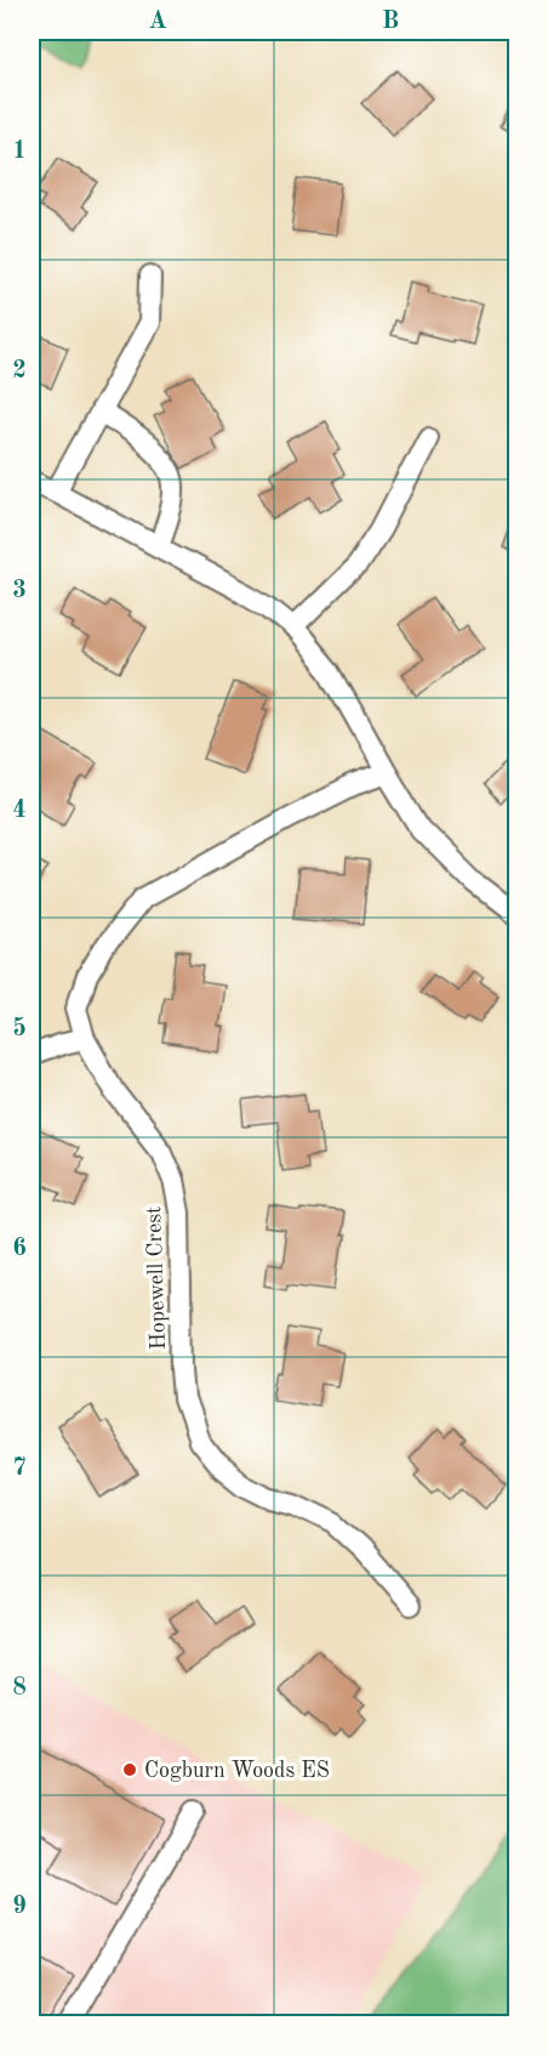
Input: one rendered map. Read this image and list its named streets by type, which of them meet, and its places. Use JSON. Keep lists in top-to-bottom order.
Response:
{
  "streets": {
    "street": ["Hopewell Crest"]
  },
  "places": ["Cogburn Woods ES"],
  "grid": {
    "columns": ["A", "B"],
    "rows": [
      "1",
      "2",
      "3",
      "4",
      "5",
      "6",
      "7",
      "8",
      "9"
    ]
  }
}
